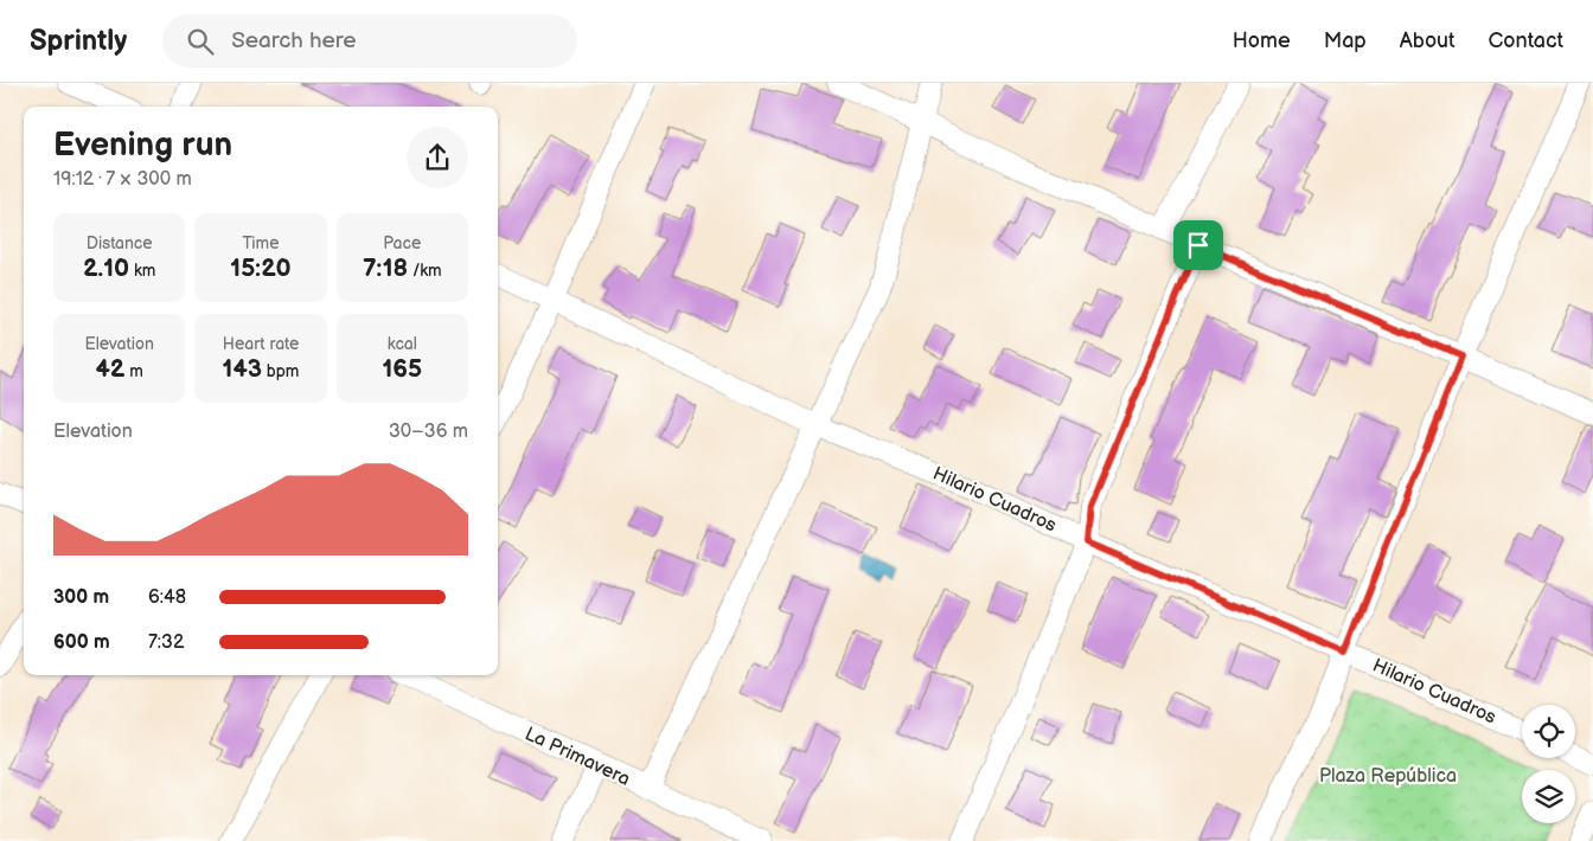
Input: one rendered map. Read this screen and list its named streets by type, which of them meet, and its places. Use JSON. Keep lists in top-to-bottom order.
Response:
{
  "streets": {
    "street": ["Hilario Cuadros", "La Primavera"]
  },
  "parks": ["Plaza República"],
  "page": {
    "header": "Sprintly",
    "search": "Search here",
    "nav": [
      "Home",
      "Map",
      "About",
      "Contact"
    ],
    "heading": ["Evening run", "19:12 · 7 × 300 m"],
    "stats": [
      ["Distance", "2.10 km"],
      ["Time", "15:20"],
      ["Pace", "7:18 /km"],
      ["Elevation", "42 m"],
      ["Heart rate", "143 bpm"],
      ["kcal", "165"]
    ],
    "chart": ["Elevation", "30–36 m"],
    "list": [
      {
        "name": "300 m",
        "note": "6:48"
      },
      {
        "name": "600 m",
        "note": "7:32"
      }
    ]
  }
}
